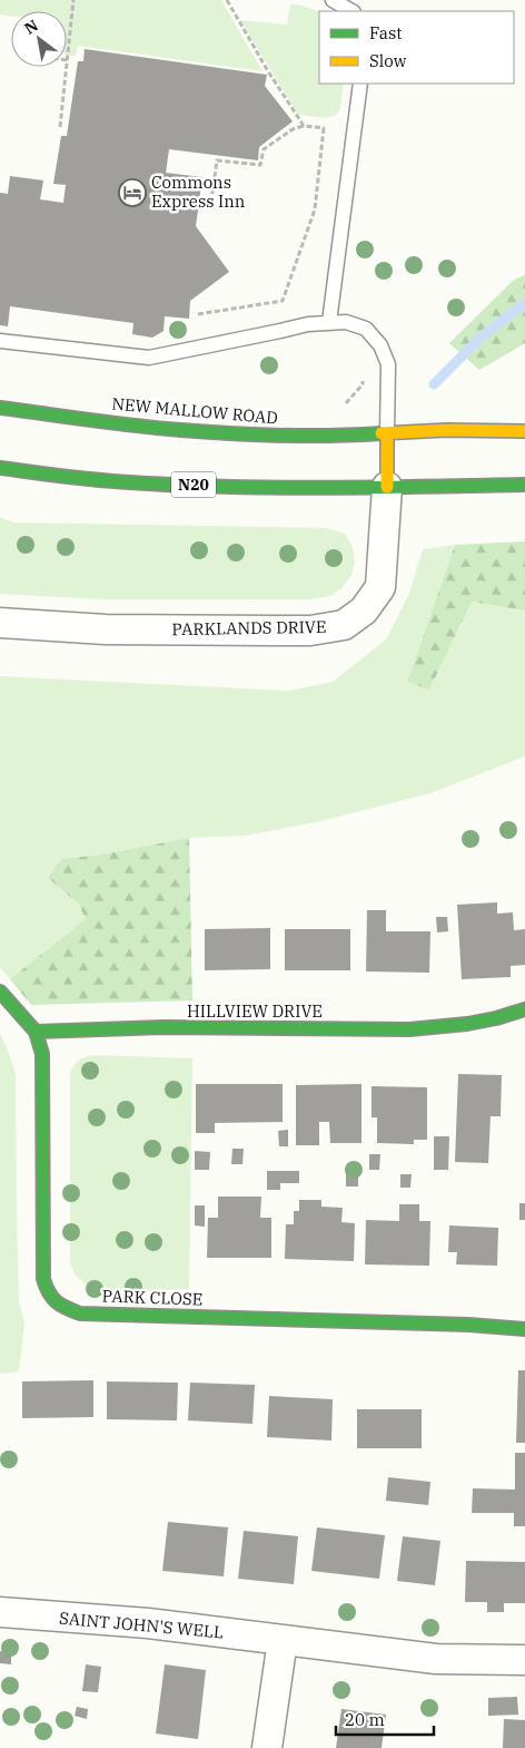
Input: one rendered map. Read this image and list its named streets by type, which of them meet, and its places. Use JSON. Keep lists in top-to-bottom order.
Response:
{
  "streets": {
    "main road": [
      "NEW MALLOW ROAD",
      "N20",
      "HILLVIEW DRIVE",
      "PARK CLOSE"
    ],
    "street": ["PARKLANDS DRIVE", "SAINT JOHN'S WELL"]
  },
  "crossings": [
    ["N20", "PARKLANDS DRIVE"],
    ["HILLVIEW DRIVE", "PARK CLOSE"]
  ],
  "places": {
    "hotel": ["Commons Express Inn"]
  },
  "legend": ["Fast", "Slow"],
  "scale_bar": "20 m",
  "north": "top left"
}
